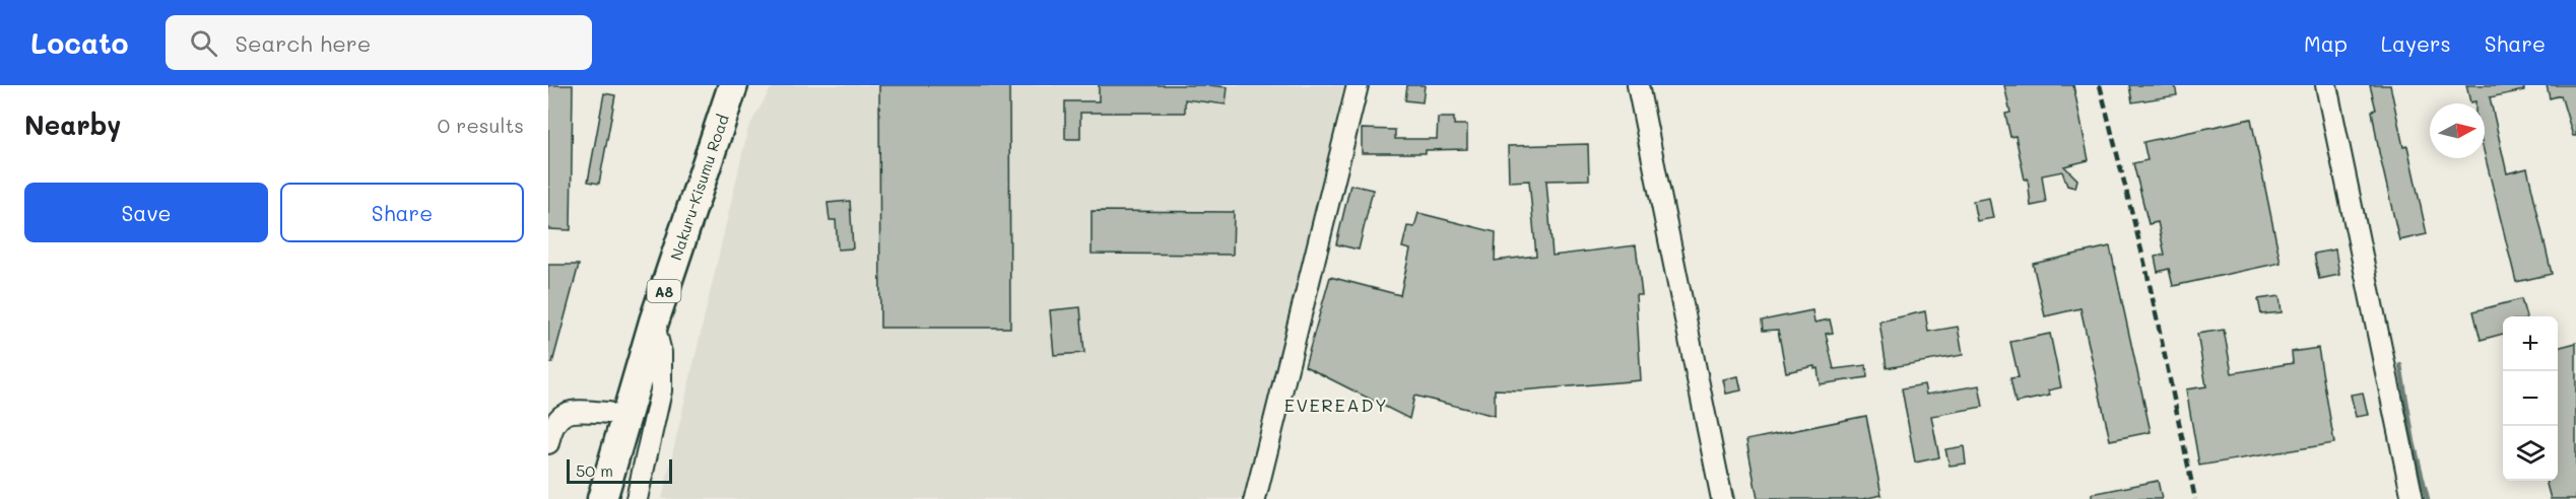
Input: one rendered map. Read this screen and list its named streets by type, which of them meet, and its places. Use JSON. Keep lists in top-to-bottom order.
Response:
{
  "streets": {
    "highway": ["Nakuru-Kisumu Road", "A8"]
  },
  "districts": ["EVEREADY"],
  "scale_bar": "50 m",
  "north": "right",
  "page": {
    "header": "Locato",
    "search": "Search here",
    "nav": ["Map", "Layers", "Share"],
    "heading": ["Nearby", "0 results"],
    "buttons": ["Save", "Share"],
    "map_buttons": ["+", "−"],
    "scale": "50 m"
  }
}
